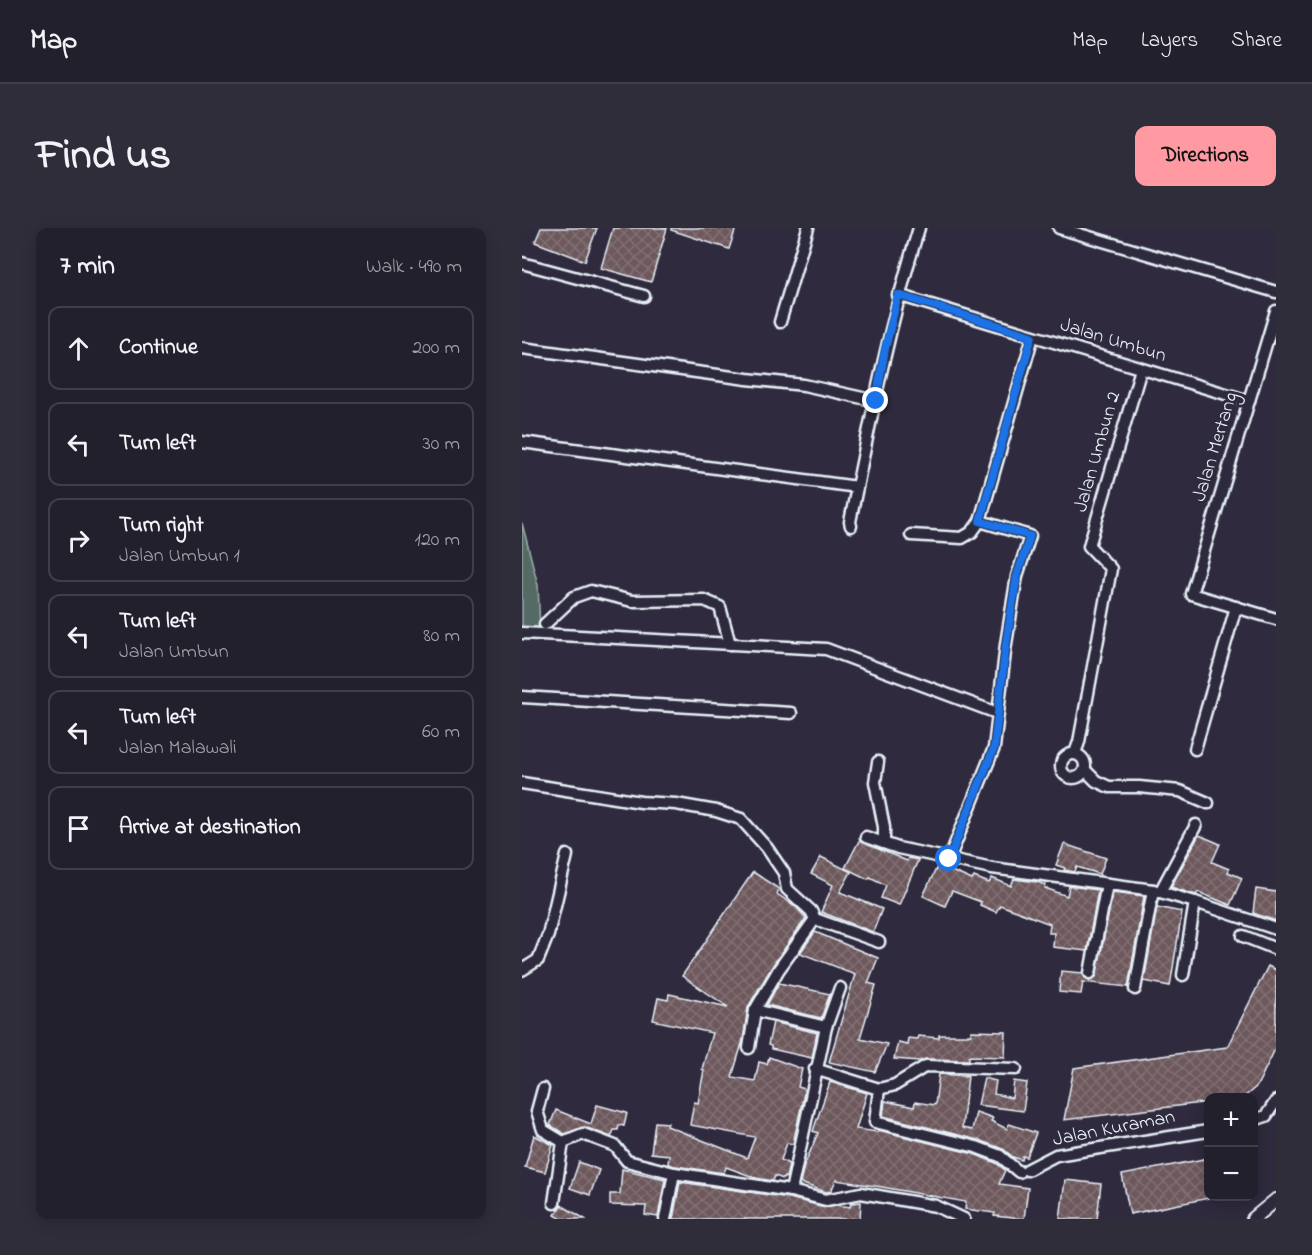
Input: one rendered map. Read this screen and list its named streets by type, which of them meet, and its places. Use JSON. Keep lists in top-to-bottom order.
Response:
{
  "streets": {
    "street": [
      "Jalan Umbun",
      "Jalan Mertang",
      "Jalan Umbun 2",
      "Jalan Kuraman"
    ]
  },
  "crossings": [
    ["Jalan Umbun", "Jalan Mertang"],
    ["Jalan Umbun", "Jalan Umbun 2"]
  ],
  "page": {
    "header": "Map",
    "nav": ["Map", "Layers", "Share"],
    "title": "Find us",
    "buttons": "Directions",
    "heading": ["7 min", "Walk · 490 m"],
    "list": [
      ["Continue", "200 m"],
      ["Turn left", "30 m"],
      ["Turn right", "Jalan Umbun 1", "120 m"],
      ["Turn left", "Jalan Umbun", "80 m"],
      ["Turn left", "Jalan Malawali", "60 m"],
      "Arrive at destination"
    ],
    "map_buttons": ["+", "−"]
  }
}
